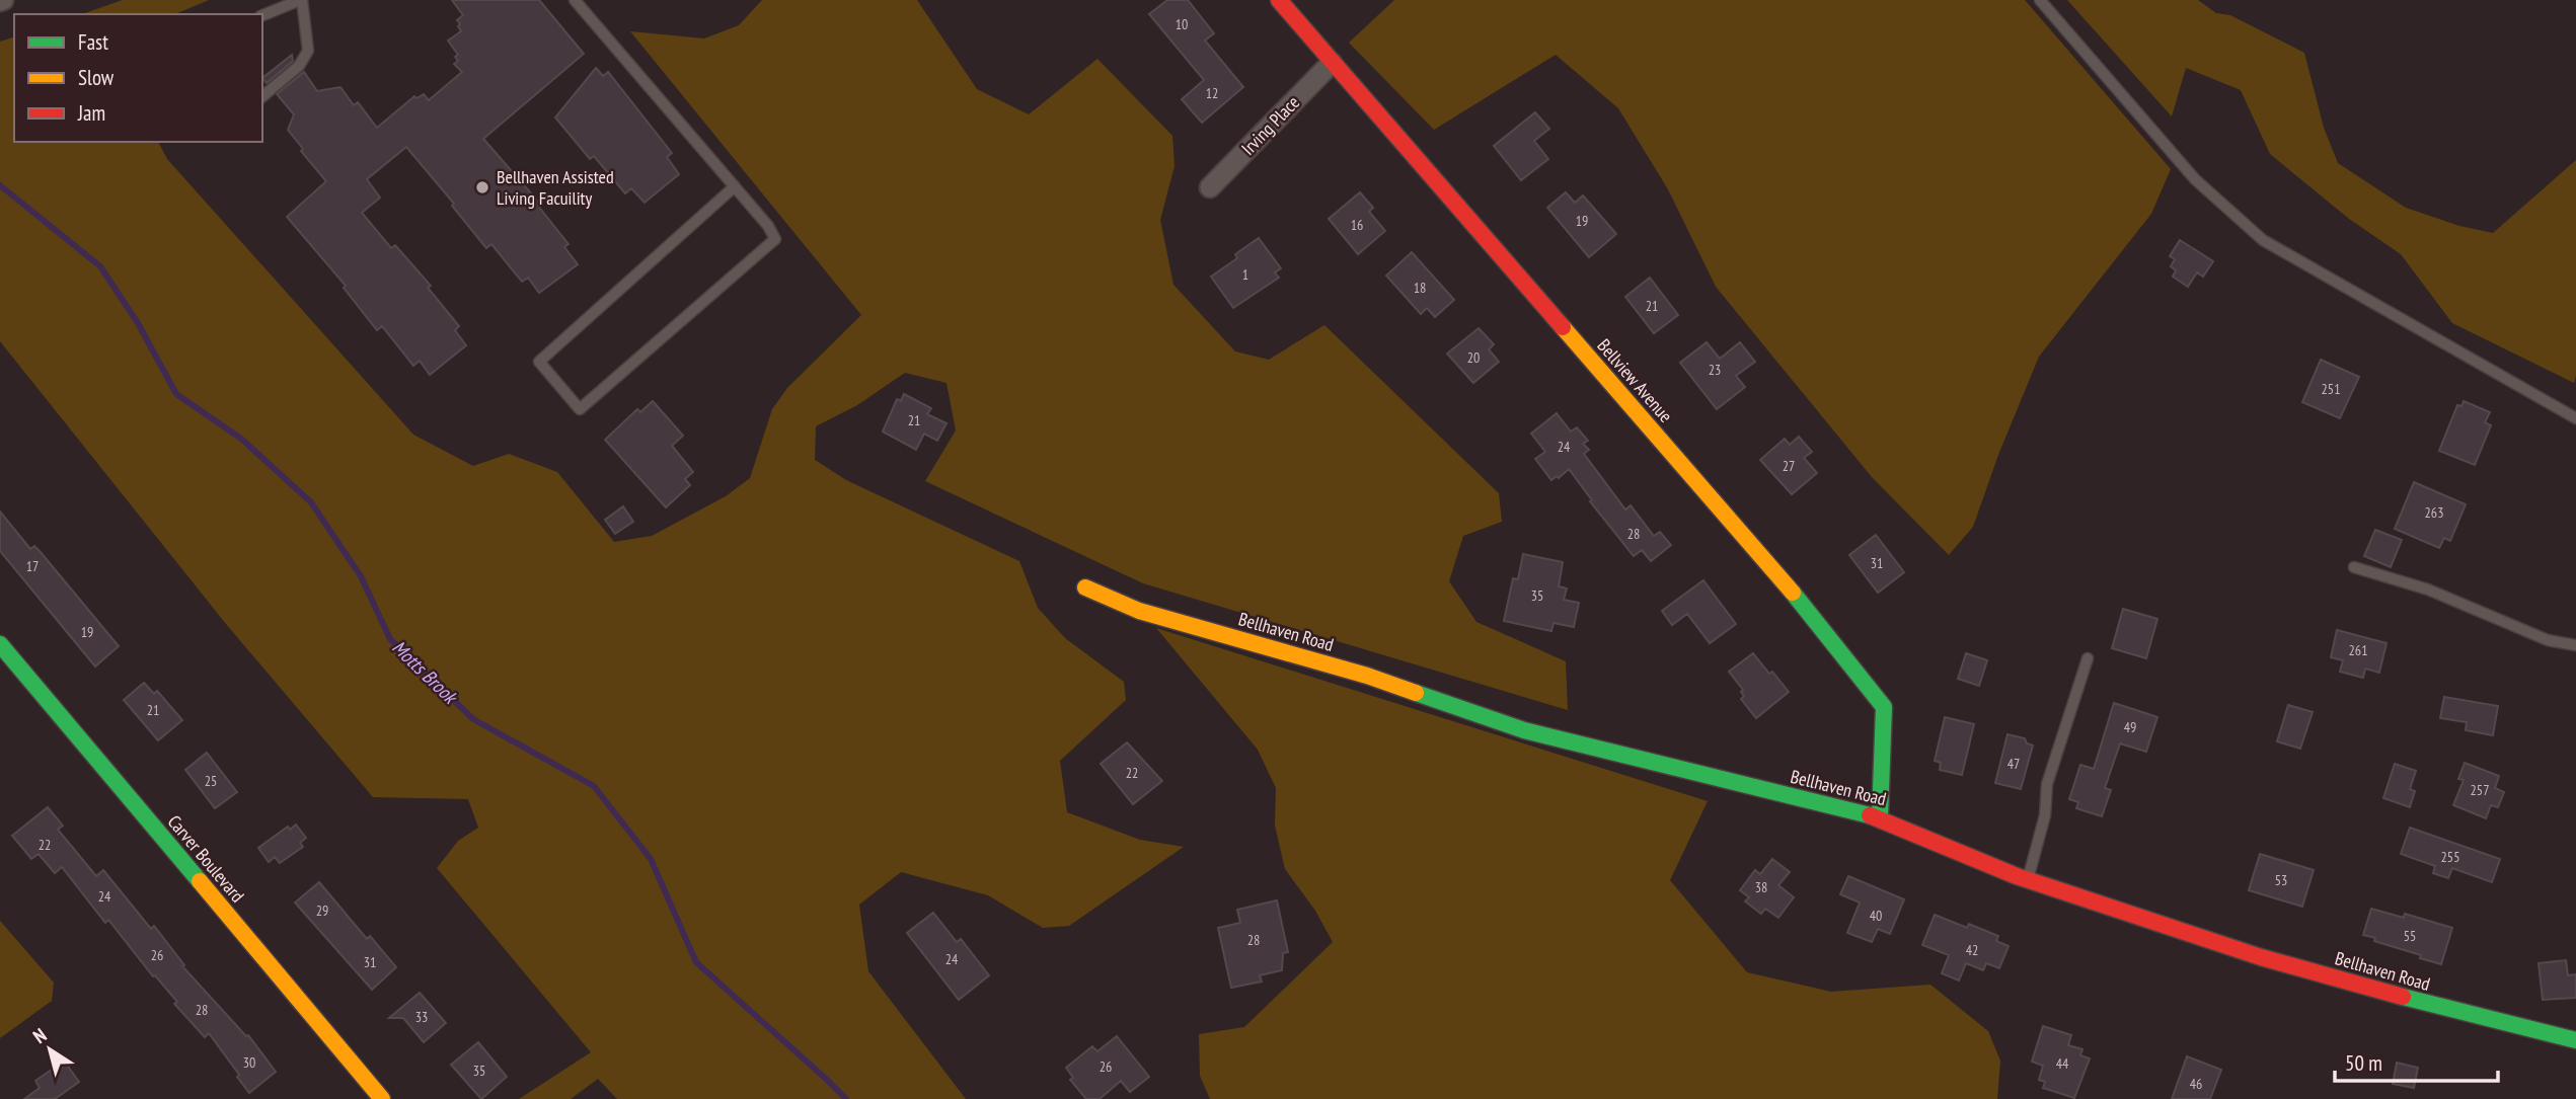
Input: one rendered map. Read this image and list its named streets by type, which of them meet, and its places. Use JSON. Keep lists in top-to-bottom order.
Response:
{
  "streets": {
    "street": [
      "Irving Place",
      "Bellview Avenue",
      "Bellhaven Road",
      "Carver Boulevard"
    ]
  },
  "crossings": [
    ["Irving Place", "Bellview Avenue"],
    ["Bellview Avenue", "Bellhaven Road"]
  ],
  "water": ["Motts Brook"],
  "places": ["Bellhaven Assisted Living Facuility"],
  "house_numbers": [
    "10",
    "12",
    "19",
    "16",
    "1",
    "18",
    "21",
    "20",
    "23",
    "251",
    "21",
    "24",
    "27",
    "263",
    "28",
    "31",
    "17",
    "35",
    "19",
    "261",
    "21",
    "49",
    "47",
    "22",
    "25",
    "257",
    "22",
    "255",
    "53",
    "38",
    "24",
    "29",
    "40",
    "55",
    "28",
    "42",
    "26",
    "24",
    "31",
    "28",
    "33",
    "30",
    "44",
    "26",
    "35",
    "46"
  ],
  "legend": ["Fast", "Slow", "Jam"],
  "scale_bar": "50 m",
  "north": "top left"
}
